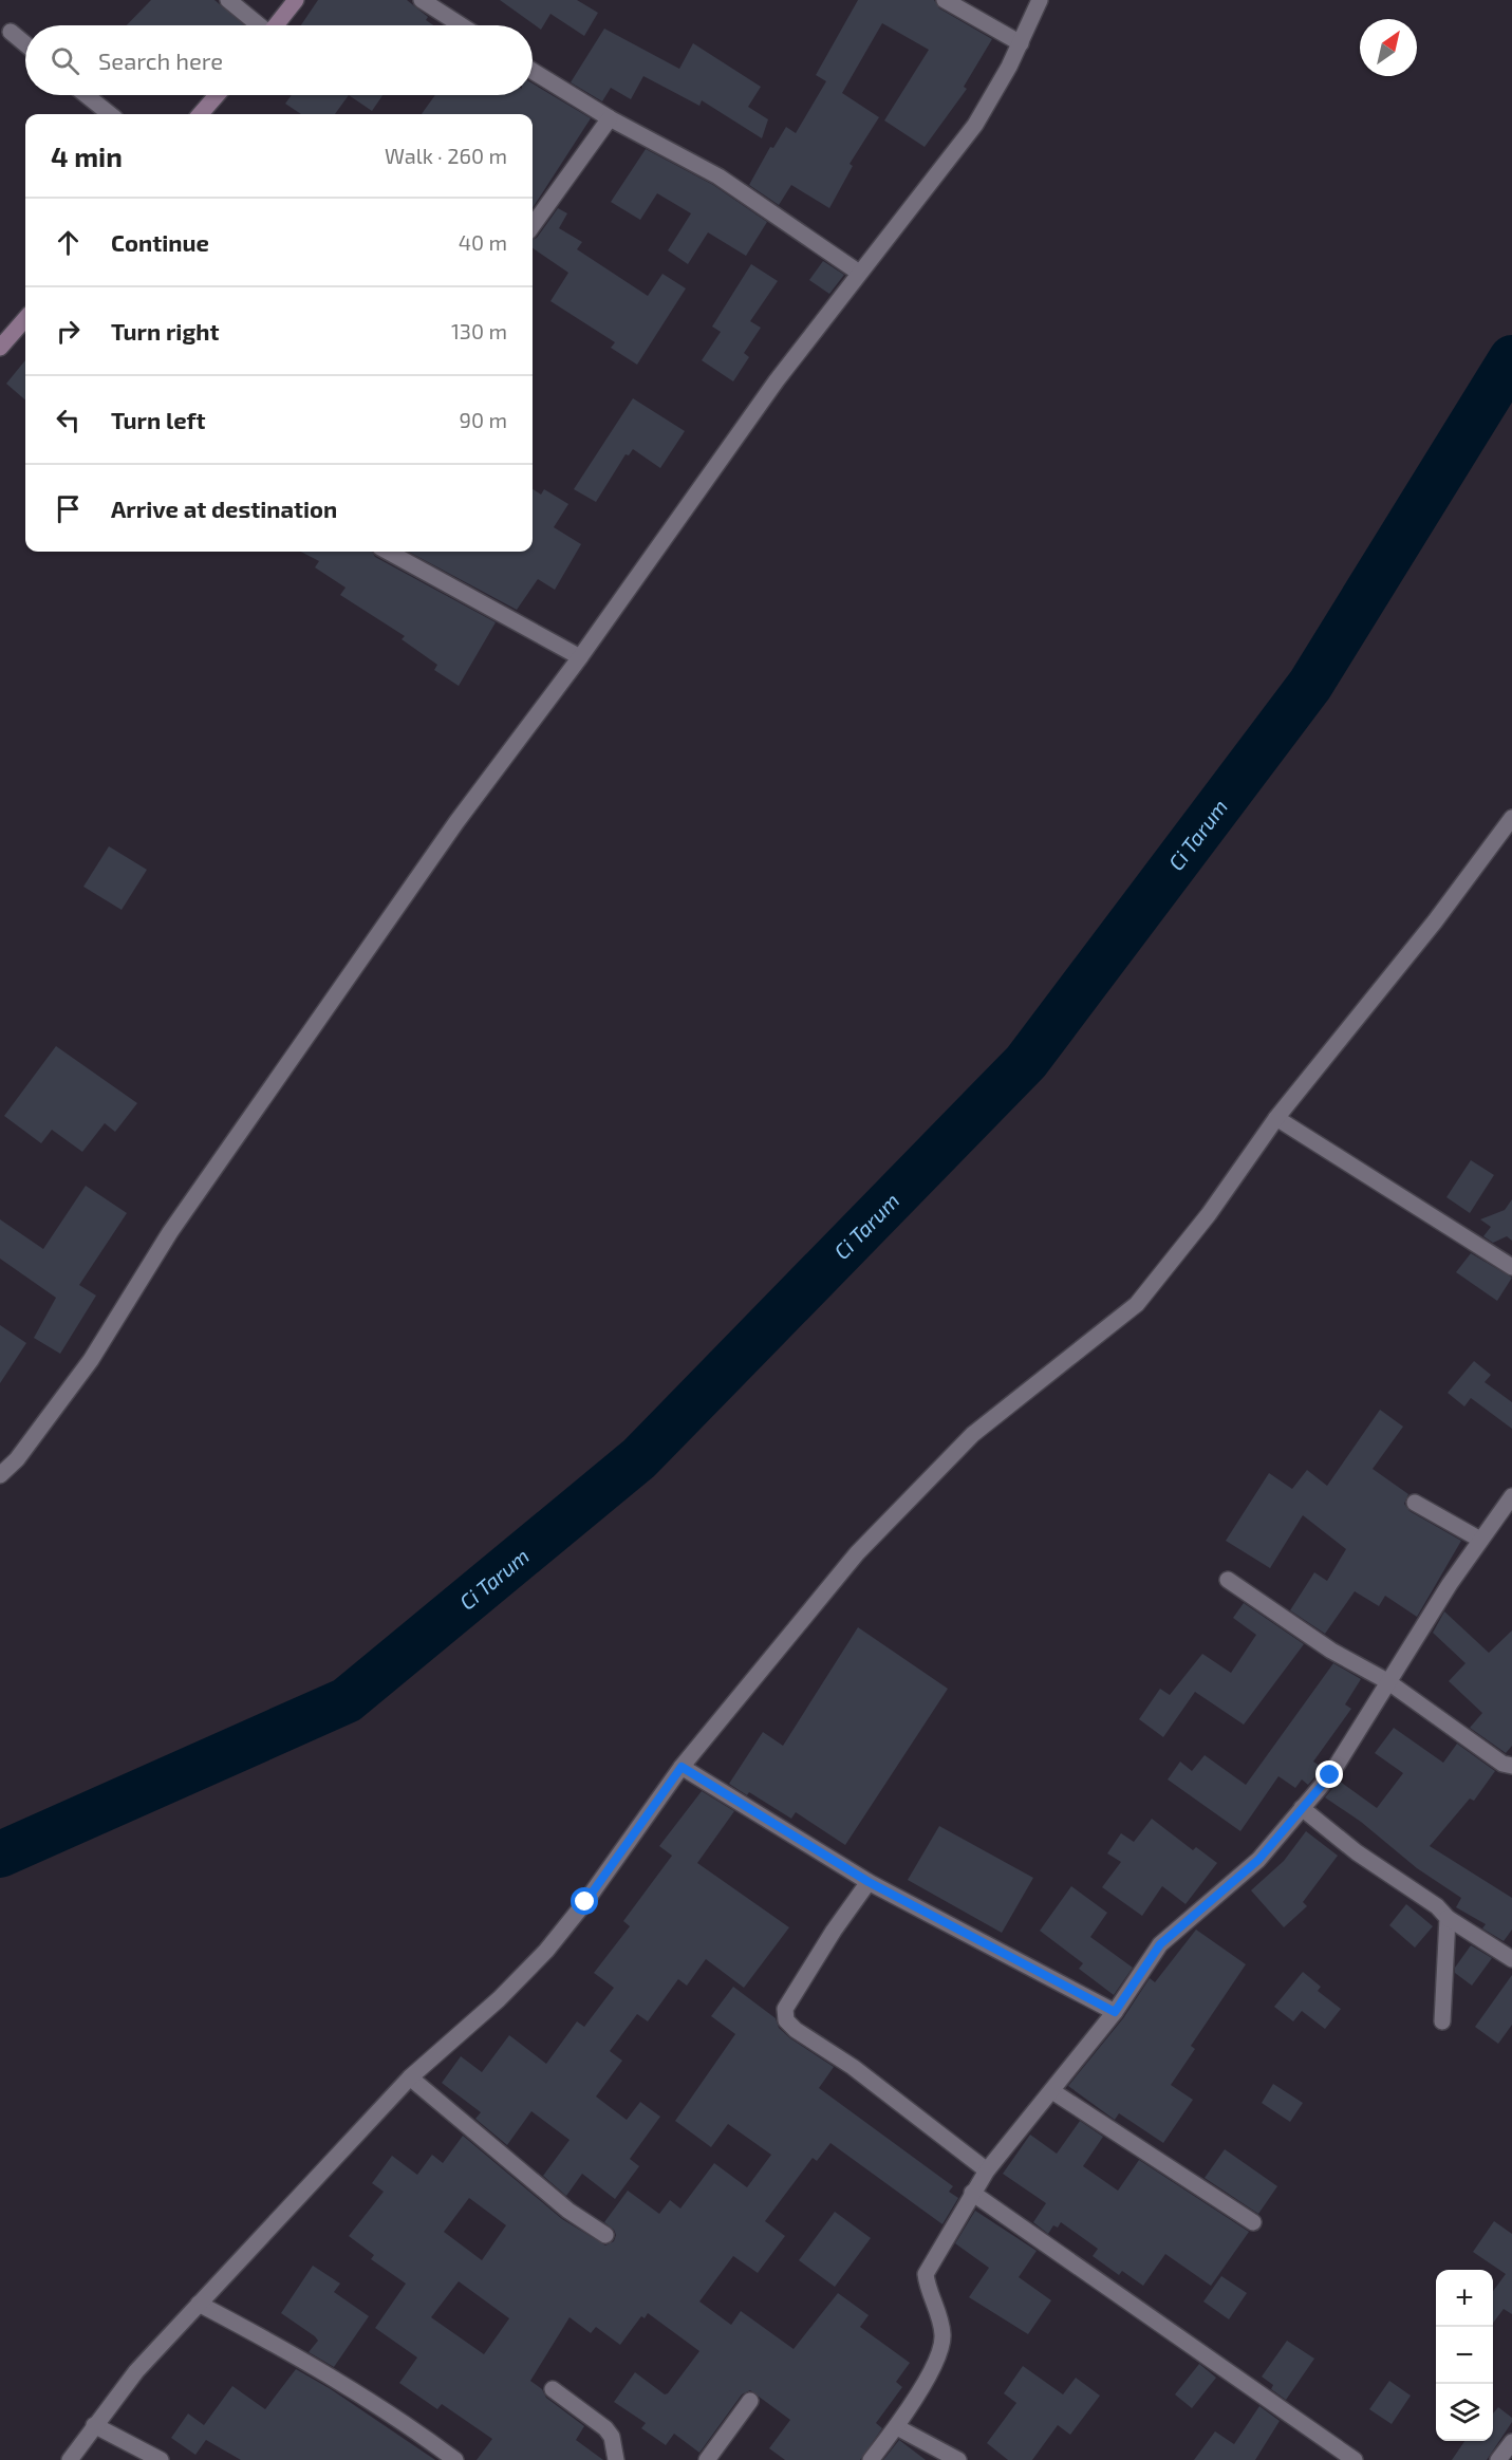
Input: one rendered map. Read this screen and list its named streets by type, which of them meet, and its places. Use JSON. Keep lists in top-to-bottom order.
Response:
{
  "water": ["Ci Tarum"],
  "north": "top right",
  "page": {
    "search": "Search here",
    "heading": ["4 min", "Walk · 260 m"],
    "list": [
      ["Continue", "40 m"],
      ["Turn right", "130 m"],
      ["Turn left", "90 m"],
      "Arrive at destination"
    ],
    "map_buttons": ["+", "−"]
  }
}
